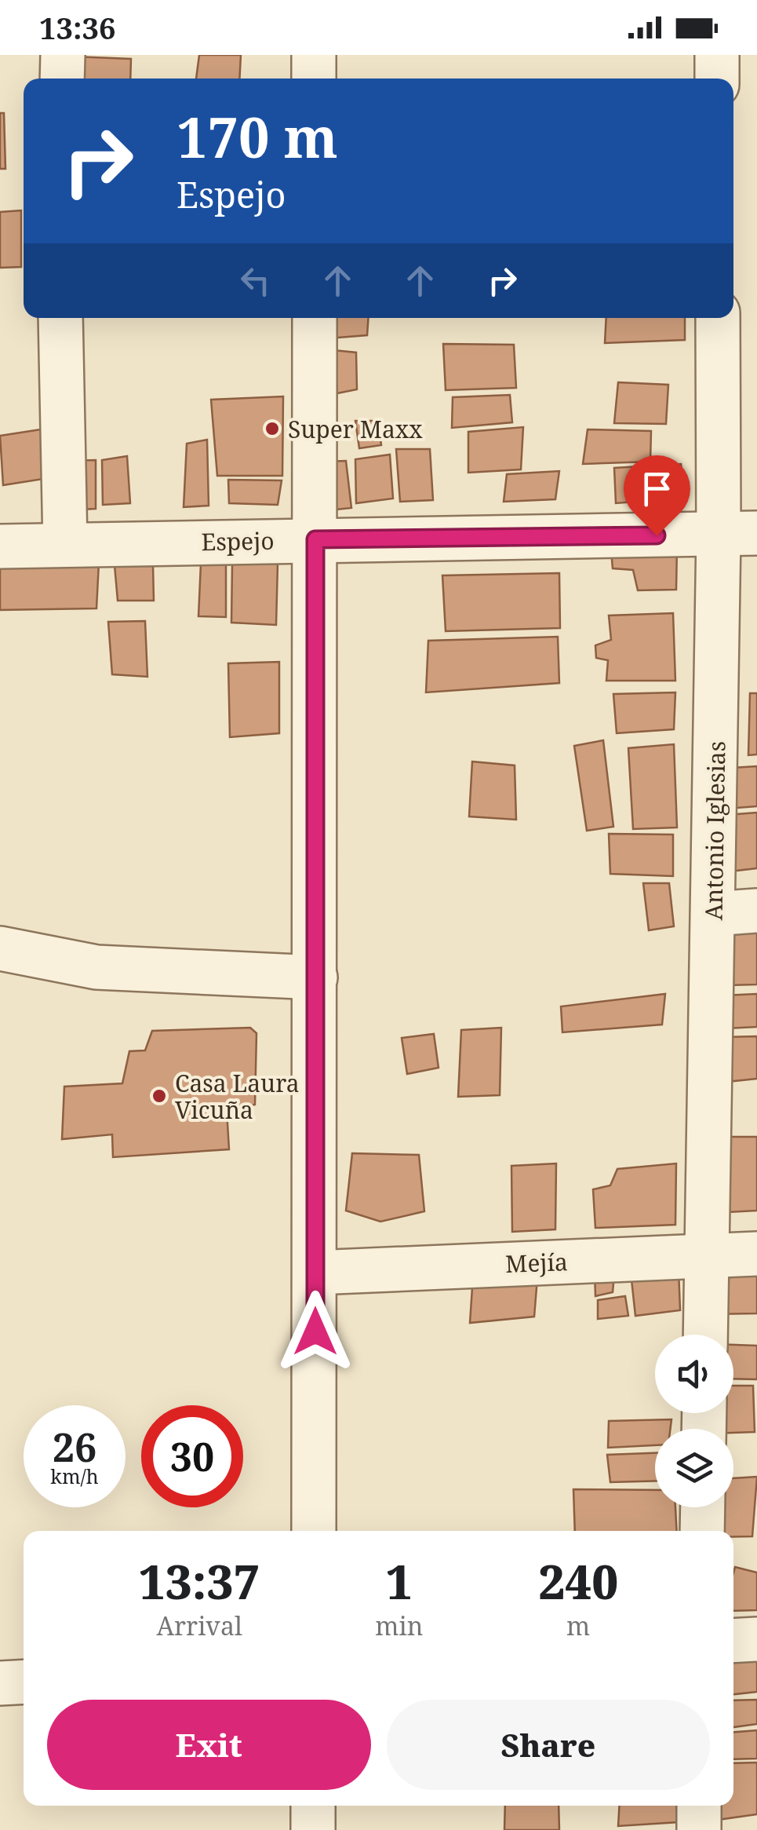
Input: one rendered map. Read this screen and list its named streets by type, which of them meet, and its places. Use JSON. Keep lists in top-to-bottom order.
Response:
{
  "streets": {
    "street": ["Espejo", "Antonio Iglesias", "Mejía"]
  },
  "crossings": [
    ["Espejo", "Antonio Iglesias"],
    ["Antonio Iglesias", "Mejía"]
  ],
  "places": ["Super Maxx", "Casa Laura Vicuña"],
  "page": {
    "status": "13:36",
    "turn": ["170 m", "Espejo"],
    "speed": "26 km/h",
    "limit": "30",
    "eta": [
      "13:37",
      "Arrival",
      "1",
      "min",
      "240",
      "m"
    ],
    "buttons": ["Exit", "Share"]
  }
}
